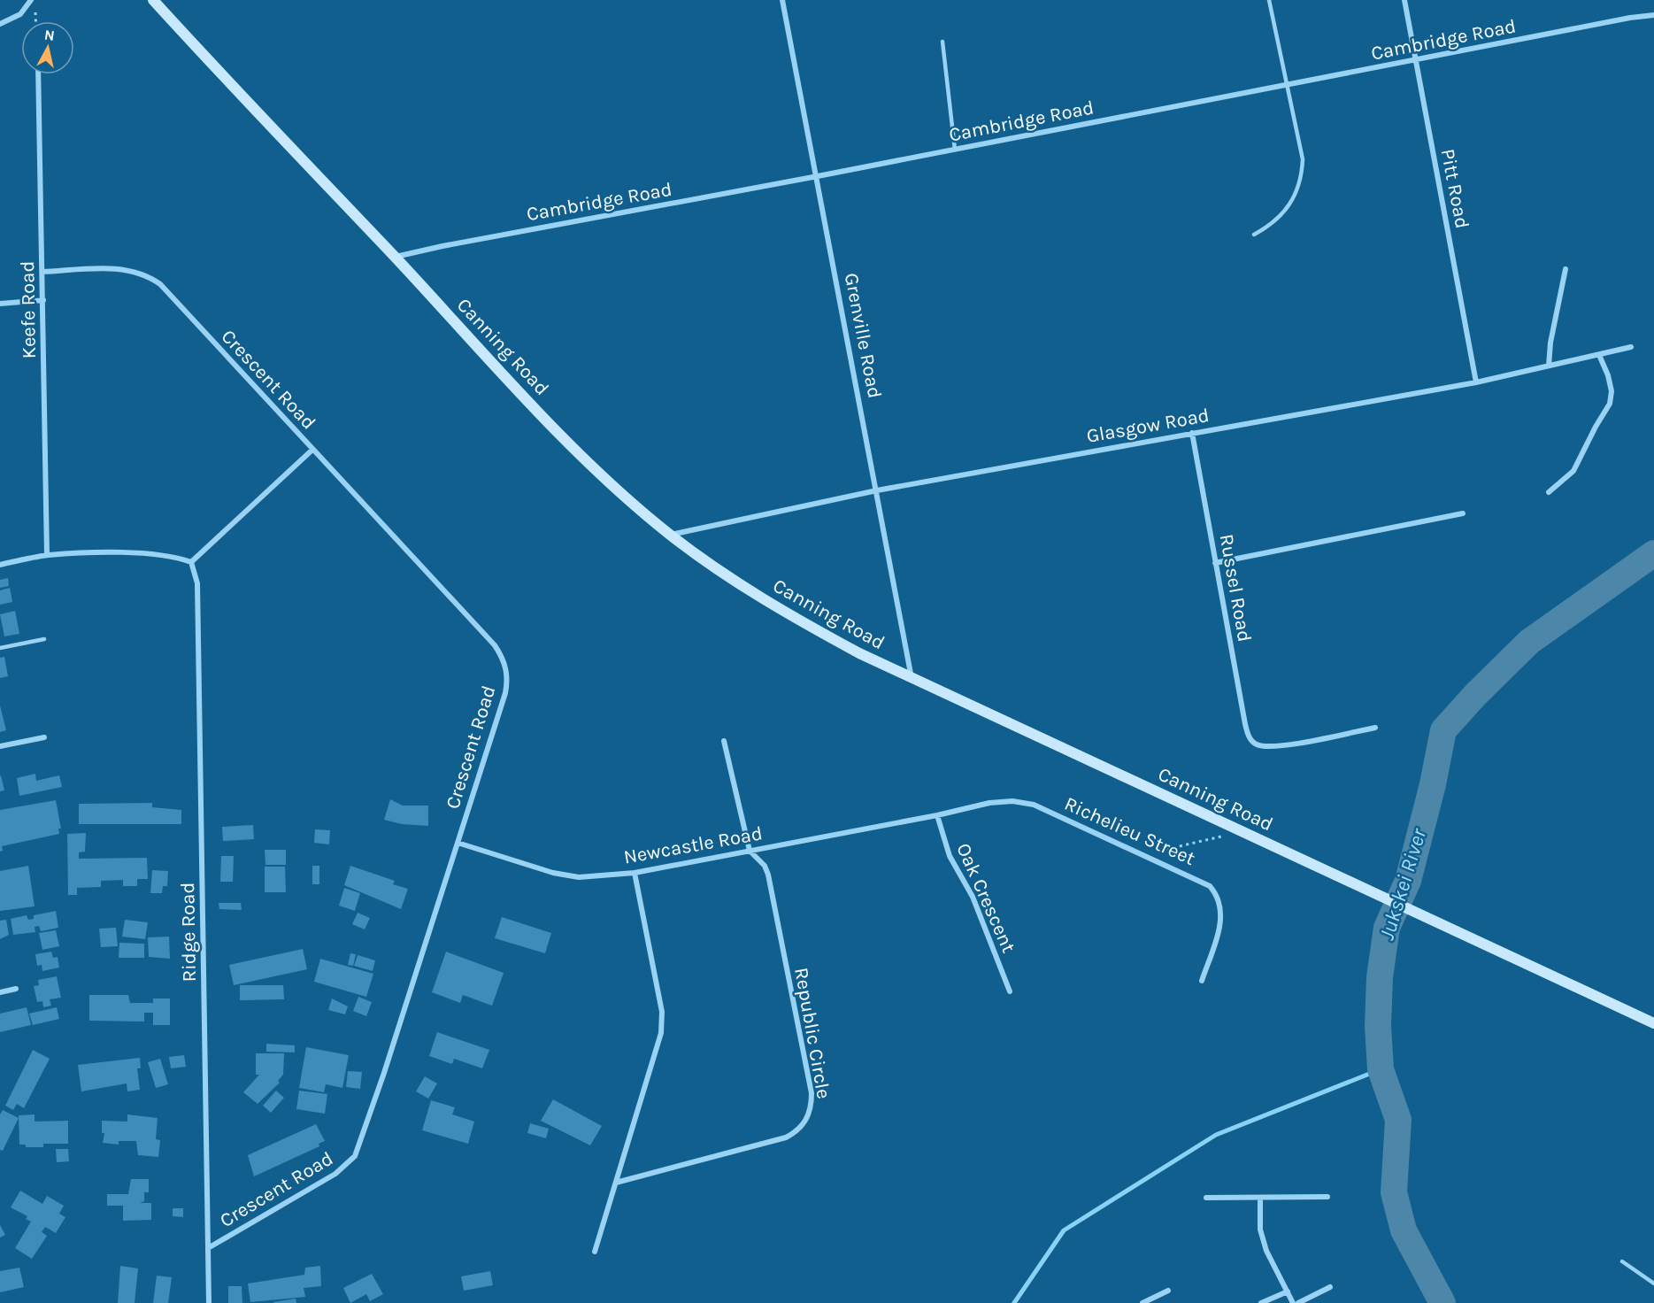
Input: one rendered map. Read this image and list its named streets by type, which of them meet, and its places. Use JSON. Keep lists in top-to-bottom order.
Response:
{
  "streets": {
    "main road": ["Canning Road"],
    "street": [
      "Cambridge Road",
      "Pitt Road",
      "Keefe Road",
      "Grenville Road",
      "Crescent Road",
      "Glasgow Road",
      "Russel Road",
      "Richelieu Street",
      "Newcastle Road",
      "Oak Crescent",
      "Ridge Road",
      "Republic Circle"
    ]
  },
  "crossings": [
    ["Cambridge Road", "Pitt Road"],
    ["Cambridge Road", "Grenville Road"],
    ["Cambridge Road", "Canning Road"],
    ["Pitt Road", "Glasgow Road"],
    ["Keefe Road", "Crescent Road"],
    ["Grenville Road", "Canning Road"],
    ["Grenville Road", "Glasgow Road"],
    ["Canning Road", "Glasgow Road"],
    ["Crescent Road", "Newcastle Road"],
    ["Crescent Road", "Ridge Road"],
    ["Glasgow Road", "Russel Road"],
    ["Richelieu Street", "Newcastle Road"],
    ["Richelieu Street", "Oak Crescent"],
    ["Newcastle Road", "Oak Crescent"],
    ["Newcastle Road", "Republic Circle"]
  ],
  "water": ["Jukskei River"],
  "north": "top"
}
